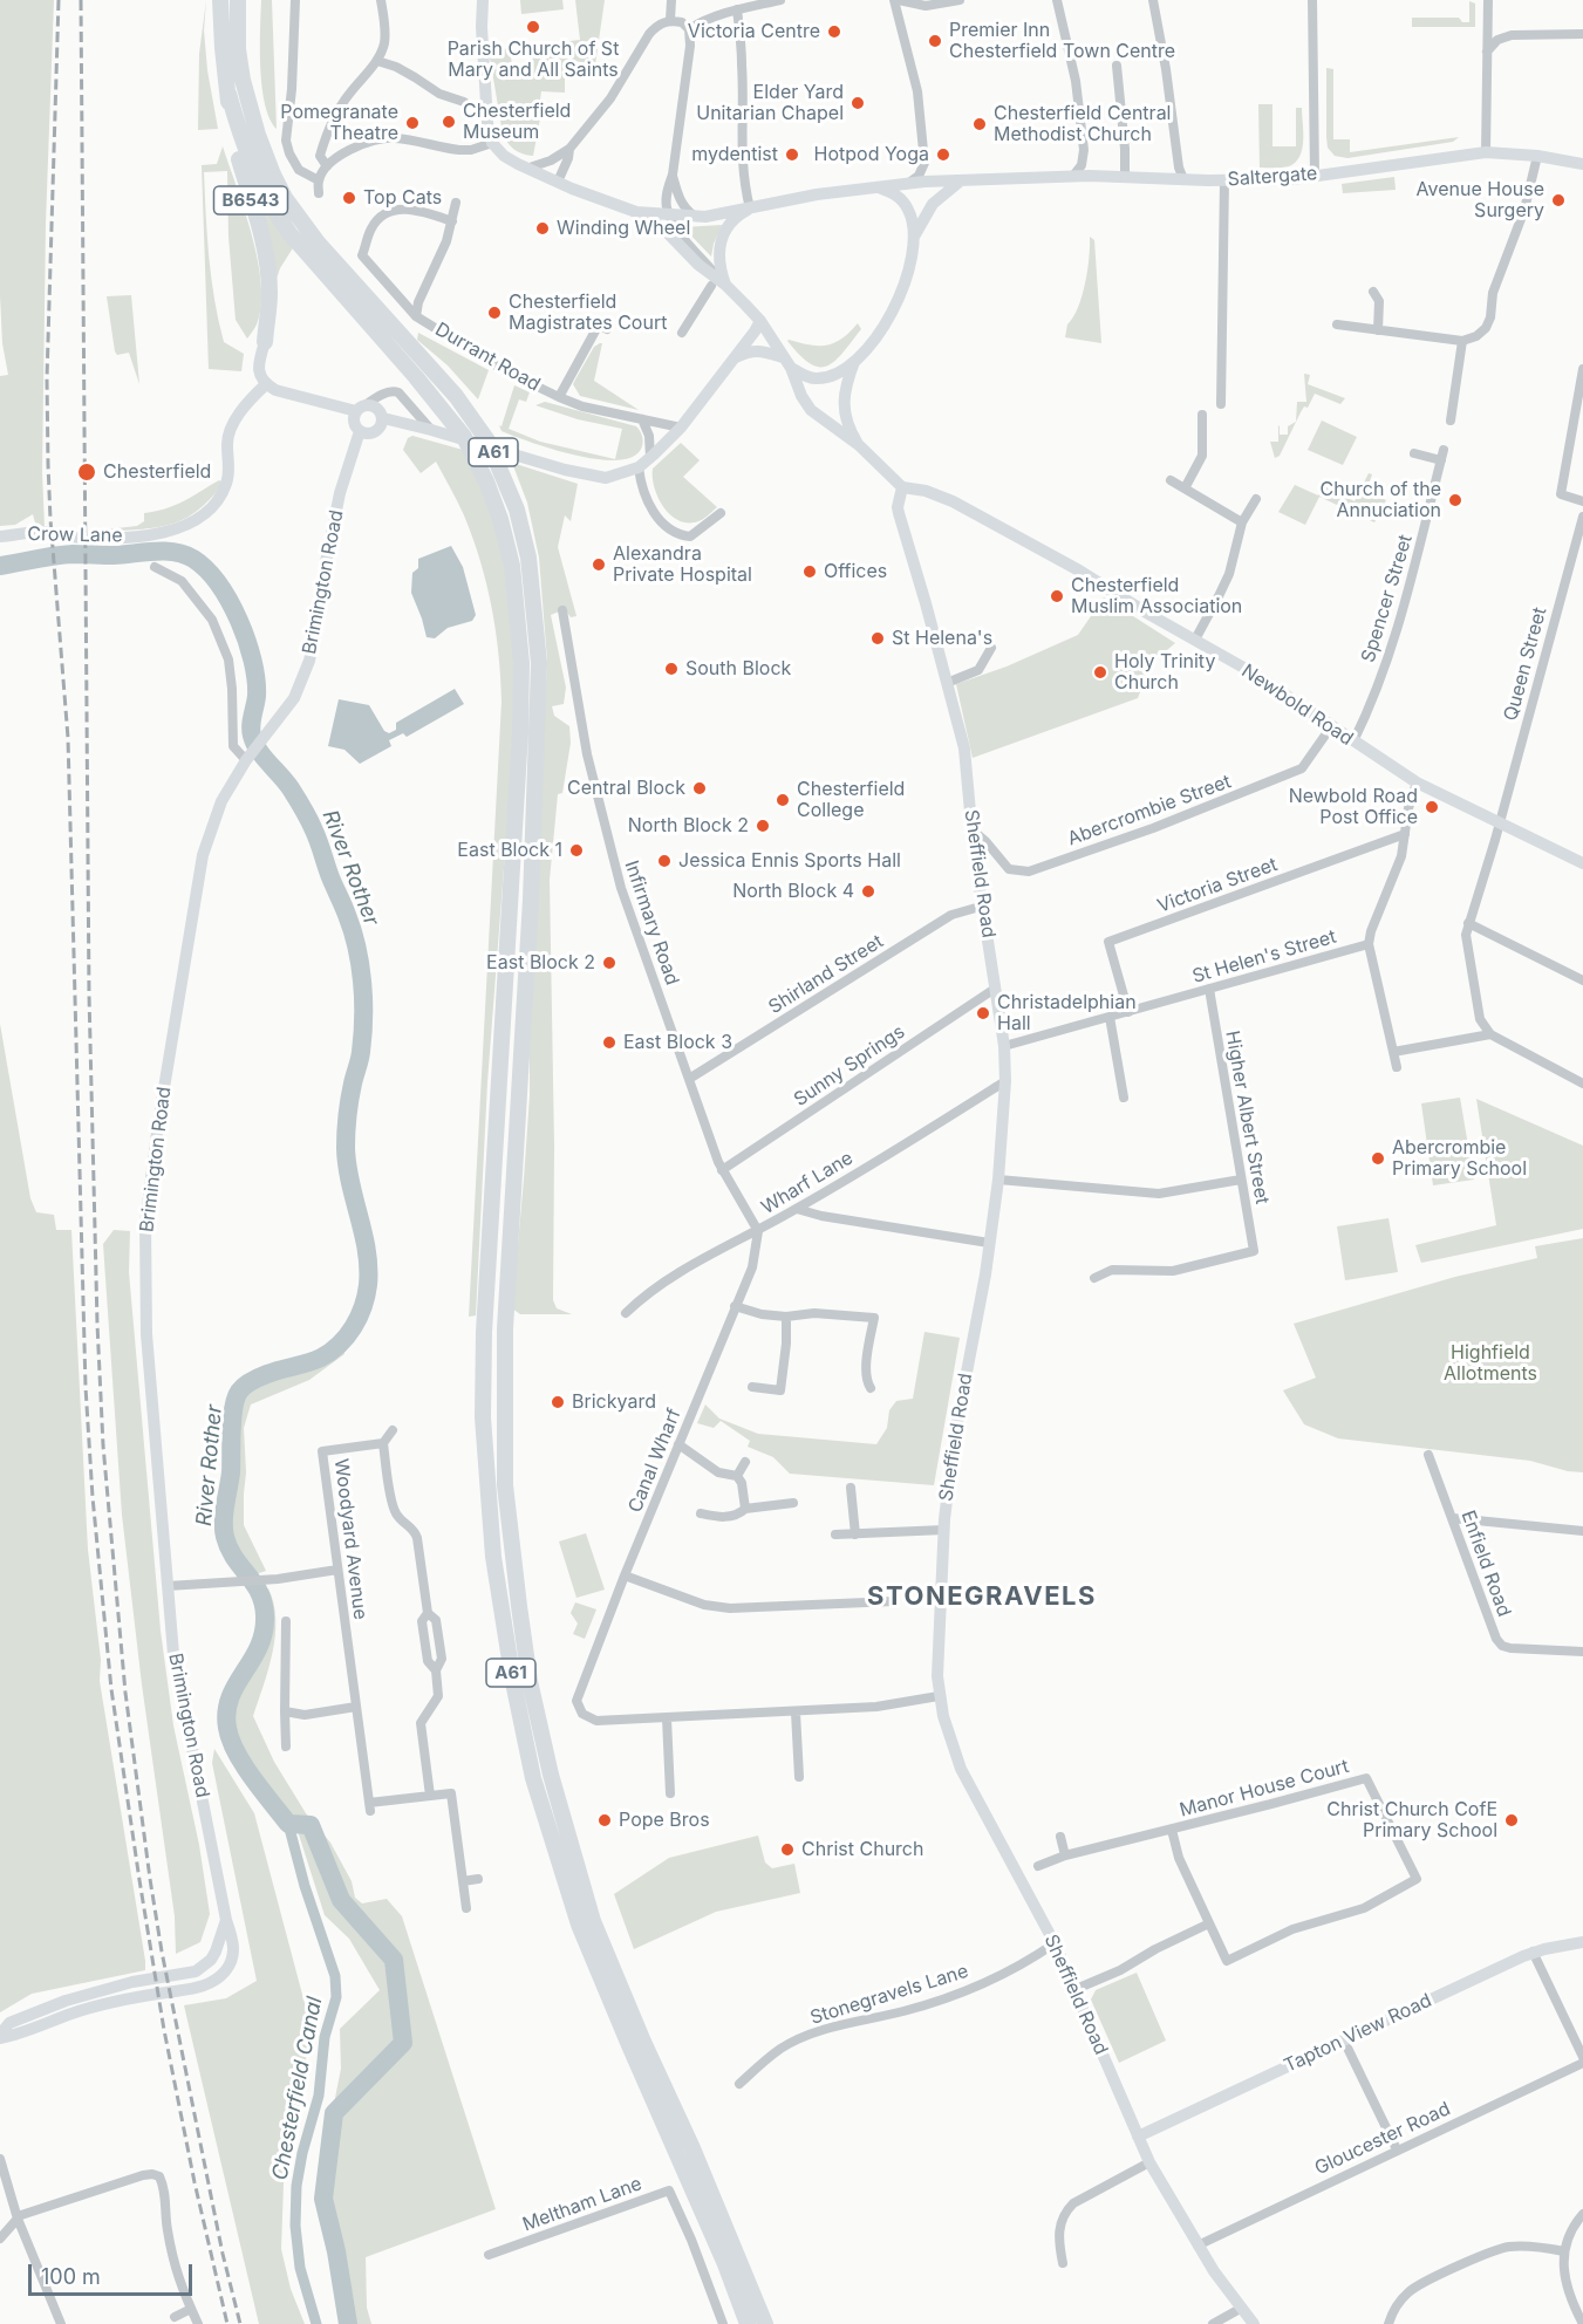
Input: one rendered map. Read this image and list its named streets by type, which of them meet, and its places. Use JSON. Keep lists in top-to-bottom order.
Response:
{
  "streets": {
    "highway": ["B6543", "A61"],
    "main road": [
      "Saltergate",
      "Crow Lane",
      "Brimington Road",
      "Newbold Road",
      "Sheffield Road",
      "Tapton View Road"
    ],
    "street": [
      "Durrant Road",
      "Spencer Street",
      "Queen Street",
      "Abercrombie Street",
      "Victoria Street",
      "Infirmary Road",
      "St Helen's Street",
      "Shirland Street",
      "Sunny Springs",
      "Higher Albert Street",
      "Wharf Lane",
      "Canal Wharf",
      "Woodyard Avenue",
      "Enfield Road",
      "Manor House Court",
      "Stonegravels Lane",
      "Gloucester Road",
      "Meltham Lane"
    ]
  },
  "crossings": [
    ["B6543", "A61"],
    ["B6543", "Crow Lane"],
    ["Spencer Street", "Newbold Road"],
    ["Queen Street", "Newbold Road"],
    ["Newbold Road", "Abercrombie Street"],
    ["Newbold Road", "Sheffield Road"],
    ["Abercrombie Street", "Sheffield Road"],
    ["Sheffield Road", "St Helen's Street"],
    ["Sheffield Road", "Shirland Street"],
    ["Sheffield Road", "Sunny Springs"],
    ["Sheffield Road", "Wharf Lane"],
    ["Sheffield Road", "Stonegravels Lane"],
    ["Sheffield Road", "Tapton View Road"],
    ["Sheffield Road", "Gloucester Road"],
    ["Victoria Street", "St Helen's Street"],
    ["Infirmary Road", "Shirland Street"],
    ["Infirmary Road", "Sunny Springs"],
    ["Infirmary Road", "Wharf Lane"],
    ["Infirmary Road", "Canal Wharf"],
    ["St Helen's Street", "Higher Albert Street"],
    ["Wharf Lane", "Canal Wharf"]
  ],
  "districts": ["STONEGRAVELS"],
  "water": ["River Rother", "Chesterfield Canal"],
  "parks": ["Highfield Allotments"],
  "places": [
    "Parish Church of St Mary and All Saints",
    "Victoria Centre",
    "Premier Inn Chesterfield Town Centre",
    "Elder Yard Unitarian Chapel",
    "Chesterfield Museum",
    "Pomegranate Theatre",
    "Chesterfield Central Methodist Church",
    "mydentist",
    "Hotpod Yoga",
    "Top Cats",
    "Avenue House Surgery",
    "Winding Wheel",
    "Chesterfield Magistrates Court",
    "Chesterfield",
    "Church of the Annuciation",
    "Alexandra Private Hospital",
    "Offices",
    "Chesterfield Muslim Association",
    "St Helena's",
    "South Block",
    "Holy Trinity Church",
    "Central Block",
    "Chesterfield College",
    "Newbold Road Post Office",
    "North Block 2",
    "East Block 1",
    "Jessica Ennis Sports Hall",
    "North Block 4",
    "East Block 2",
    "Christadelphian Hall",
    "East Block 3",
    "Abercrombie Primary School",
    "Brickyard",
    "Pope Bros",
    "Christ Church CofE Primary School",
    "Christ Church"
  ],
  "scale_bar": "100 m"
}
